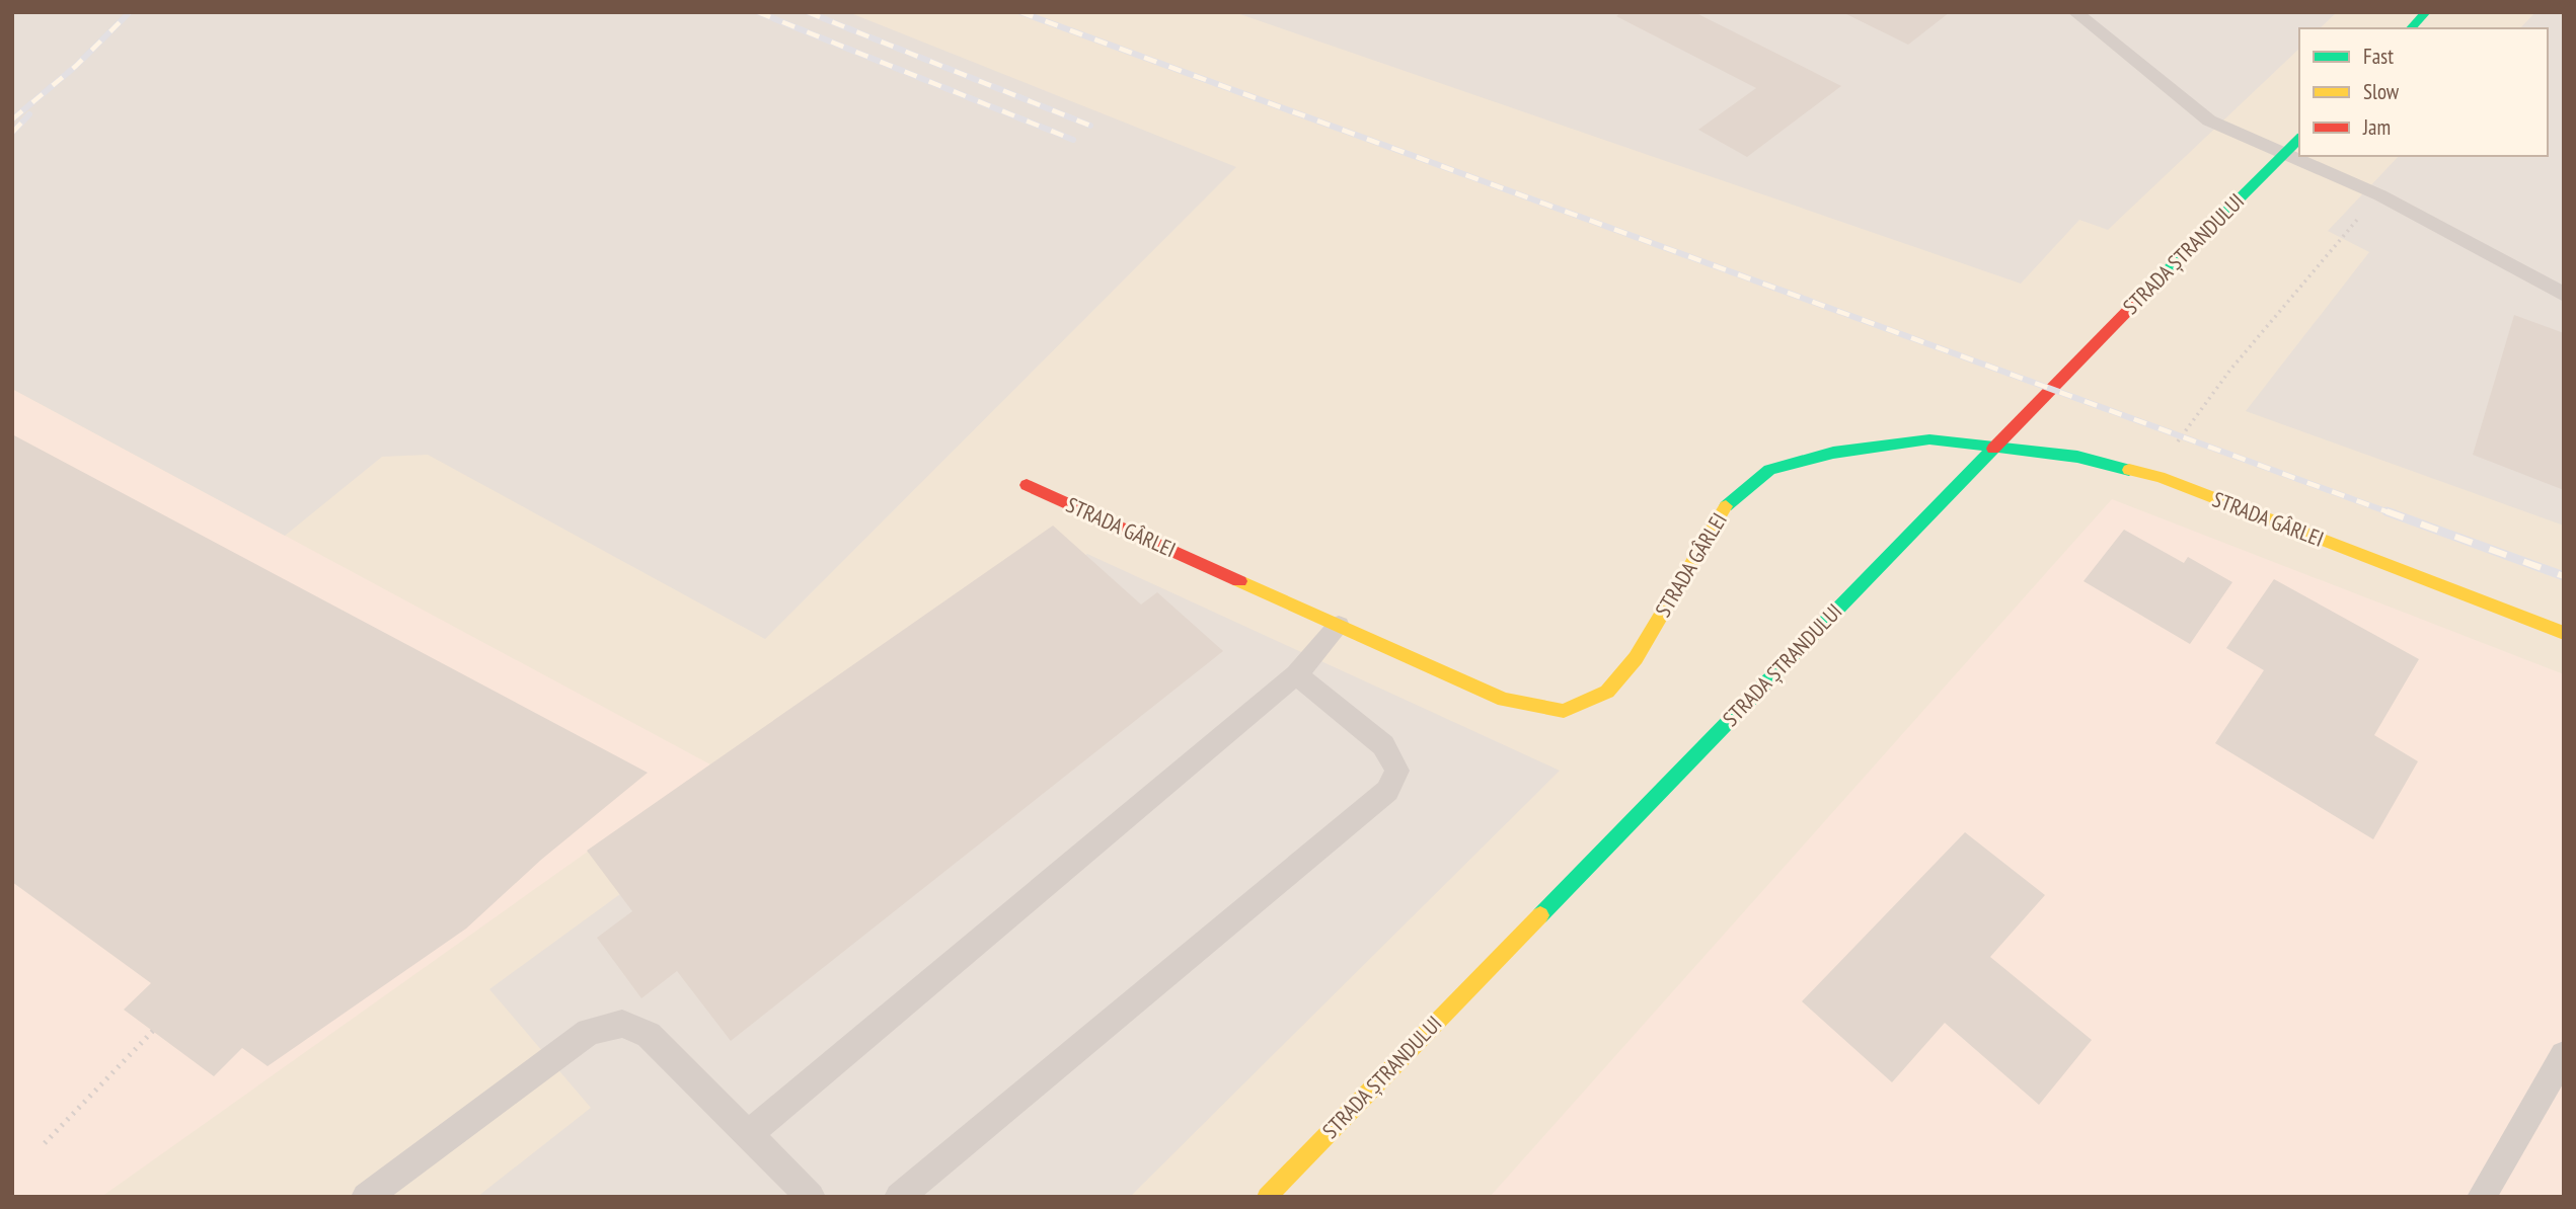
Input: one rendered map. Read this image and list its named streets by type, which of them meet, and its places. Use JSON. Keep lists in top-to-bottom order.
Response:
{
  "streets": {
    "main road": ["STRADA ȘTRANDULUI", "STRADA GÂRLEI"]
  },
  "legend": ["Fast", "Slow", "Jam"]
}
